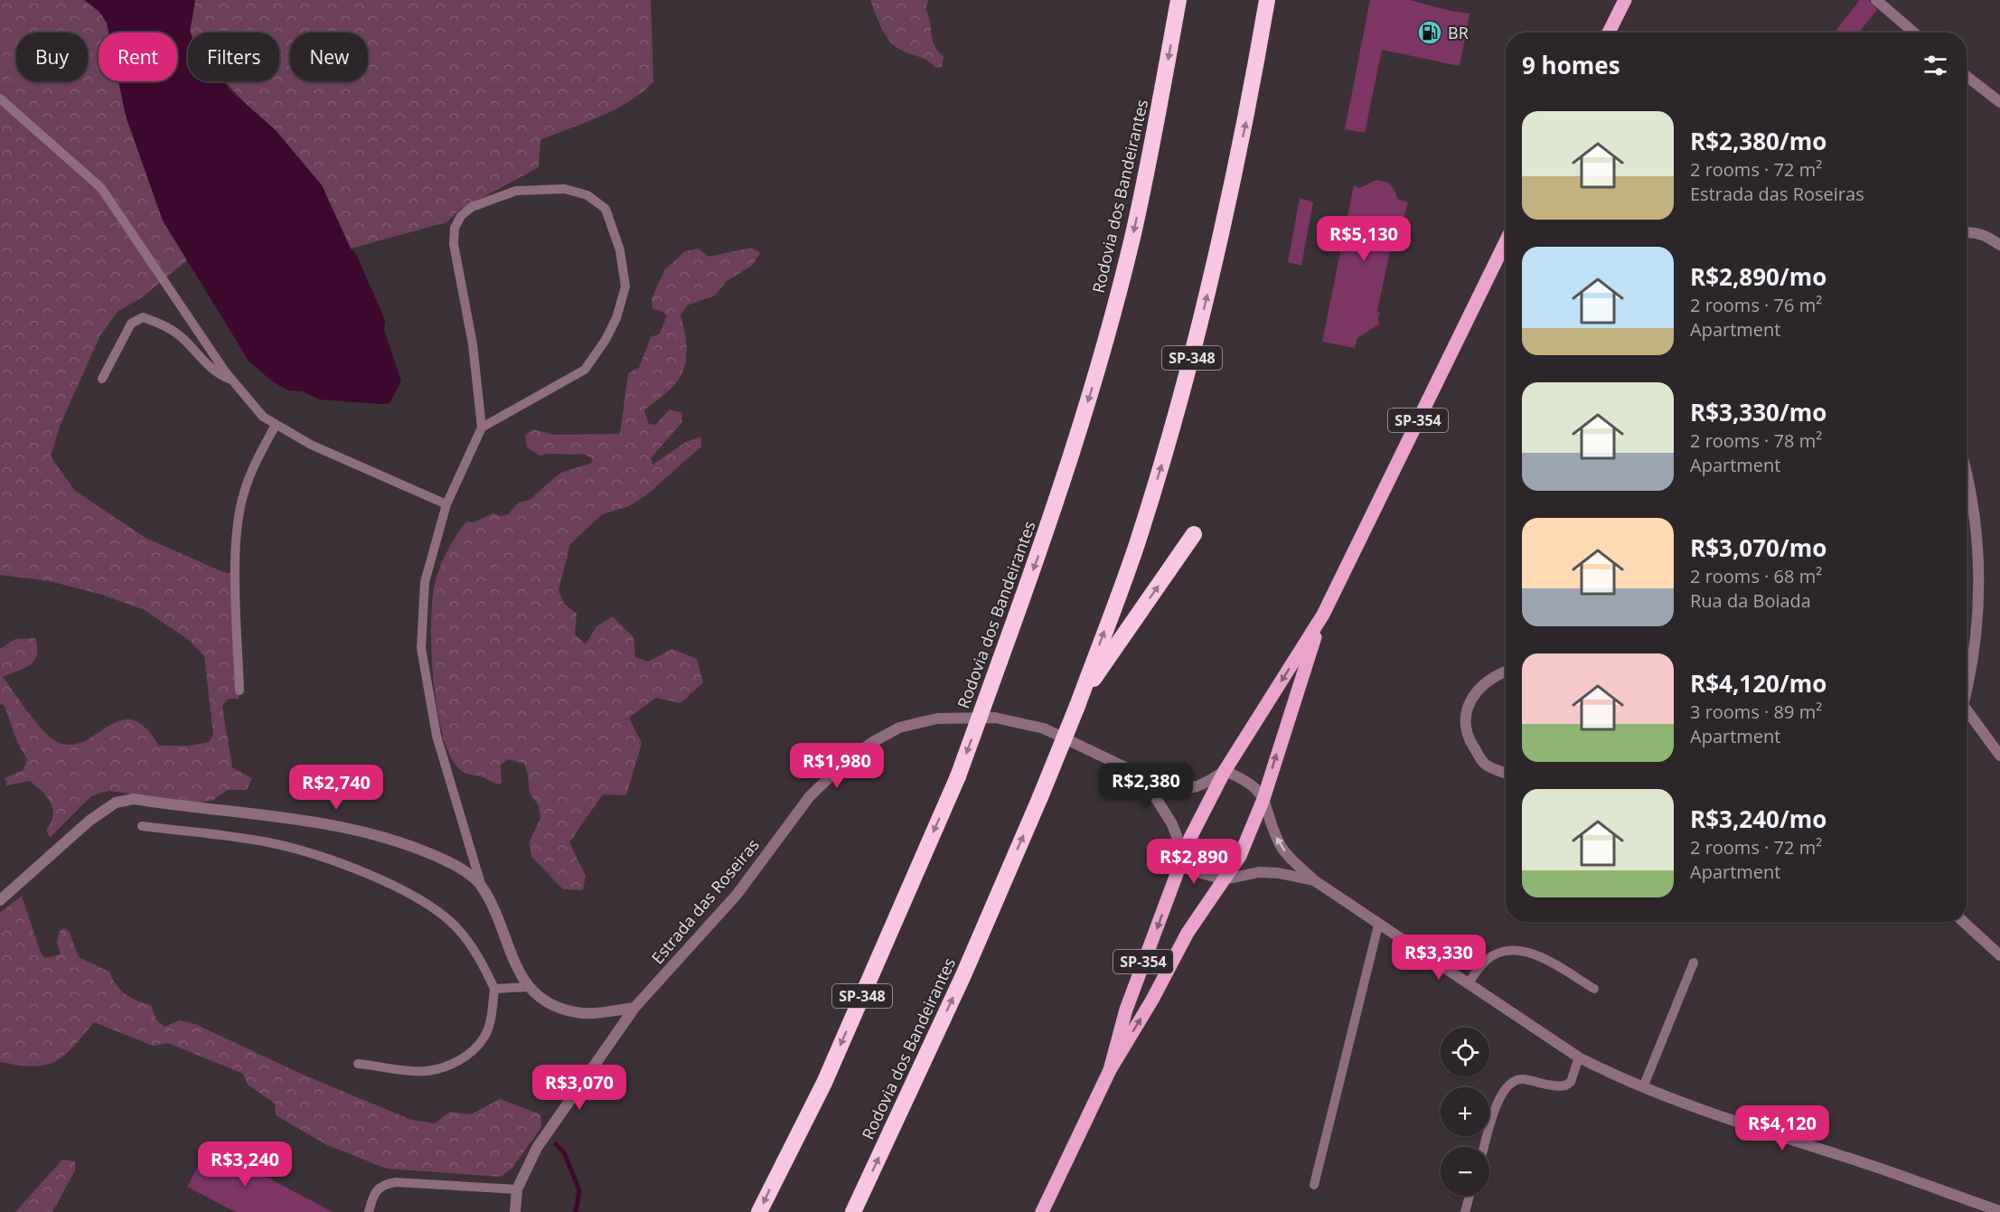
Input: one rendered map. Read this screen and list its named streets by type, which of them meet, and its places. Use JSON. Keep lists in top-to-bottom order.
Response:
{
  "streets": {
    "highway": ["Rodovia dos Bandeirantes", "SP-348"],
    "main road": ["SP-354"],
    "street": ["Estrada das Roseiras"]
  },
  "crossings": [
    ["SP-354", "Estrada das Roseiras"]
  ],
  "places": {
    "fuel station": ["BR"]
  },
  "page": {
    "chip": [
      "Buy",
      "Rent",
      "Filters",
      "New"
    ],
    "heading": "9 homes",
    "list": [
      {
        "name": "R$2,380/mo",
        "note": "2 rooms · 72 m² · Estrada das Roseiras"
      },
      {
        "name": "R$2,890/mo",
        "note": "2 rooms · 76 m² · Apartment"
      },
      {
        "name": "R$3,330/mo",
        "note": "2 rooms · 78 m² · Apartment"
      },
      {
        "name": "R$3,070/mo",
        "note": "2 rooms · 68 m² · Rua da Boiada"
      },
      {
        "name": "R$4,120/mo",
        "note": "3 rooms · 89 m² · Apartment"
      },
      {
        "name": "R$3,240/mo",
        "note": "2 rooms · 72 m² · Apartment"
      }
    ],
    "price": [
      "R$5,130",
      "R$1,980",
      "R$2,380",
      "R$2,740",
      "R$2,890",
      "R$3,330",
      "R$3,070",
      "R$4,120",
      "R$3,240"
    ],
    "map_buttons": ["+", "−"]
  }
}
